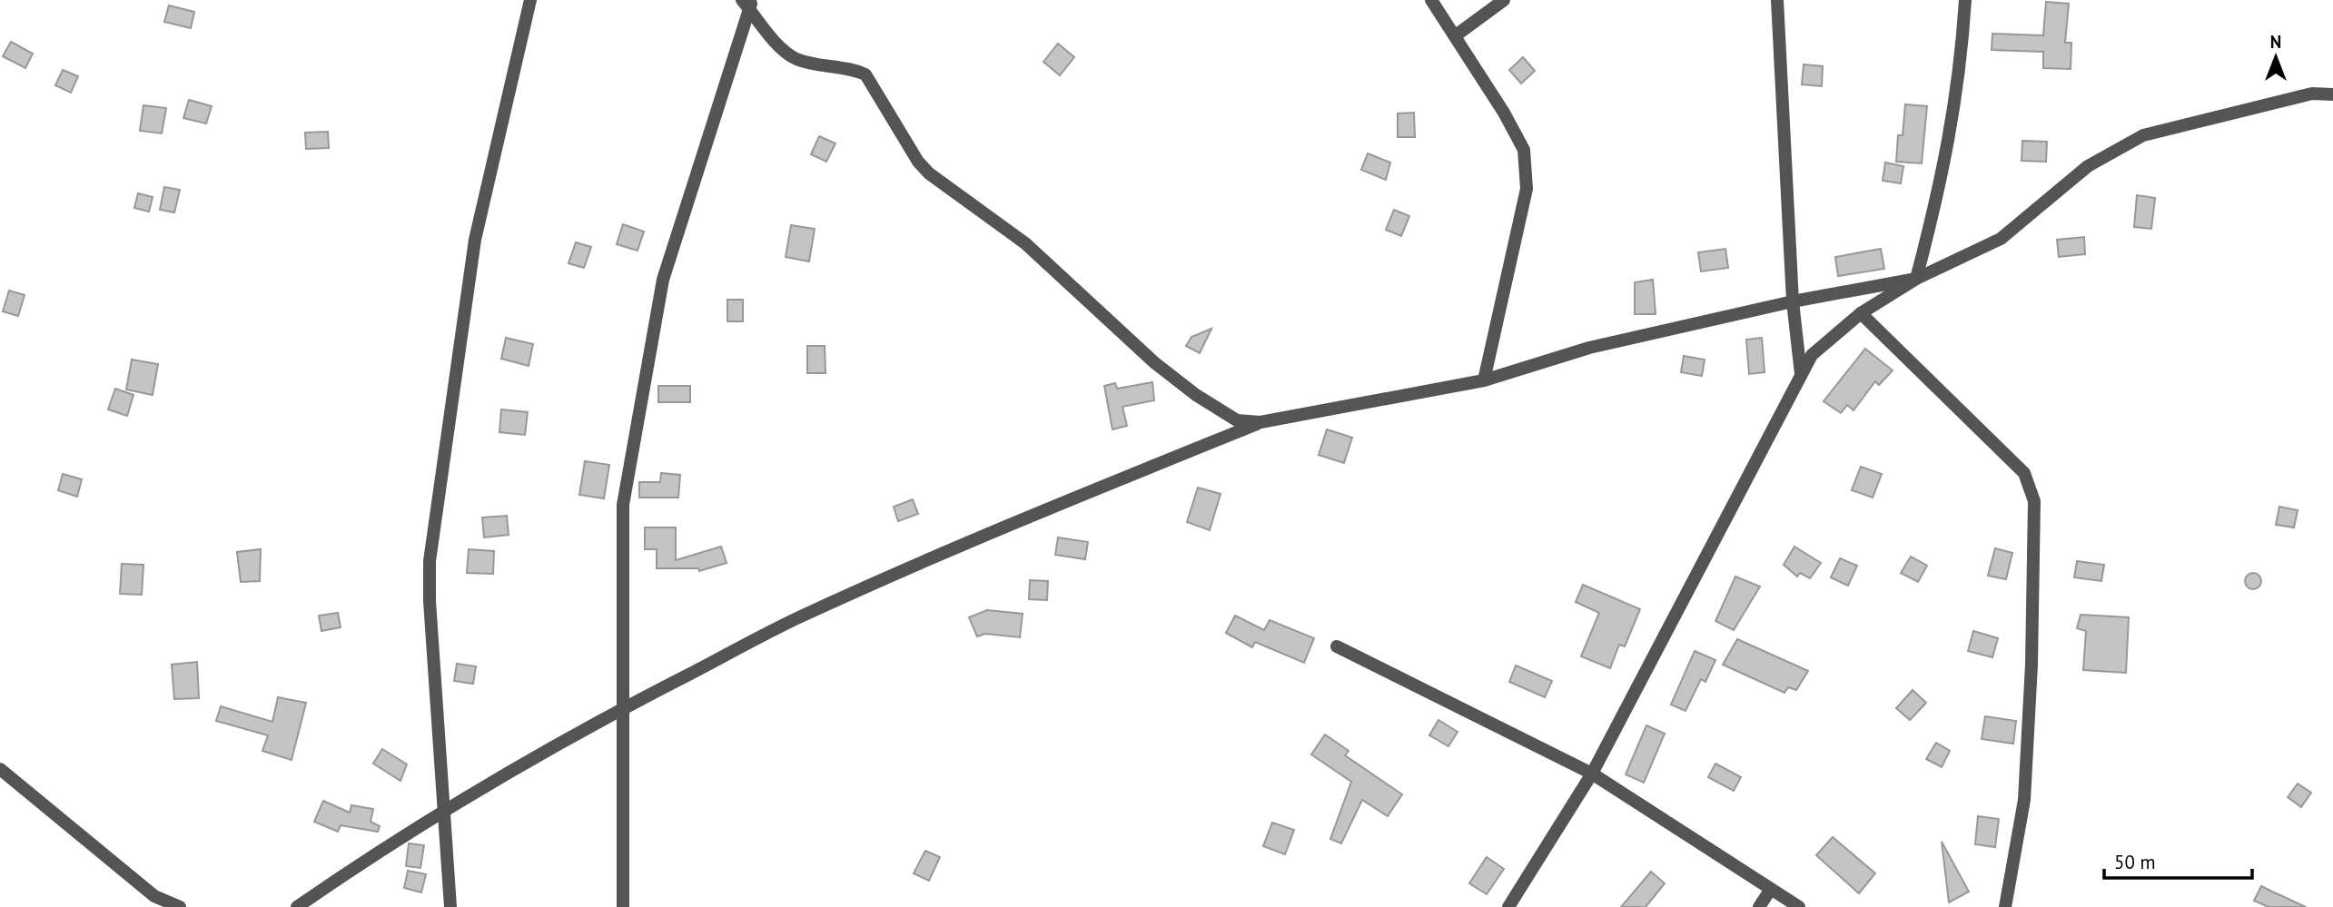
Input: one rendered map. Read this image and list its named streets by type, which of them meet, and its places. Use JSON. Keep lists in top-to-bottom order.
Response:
{
  "scale_bar": "50 m",
  "north": "top"
}
